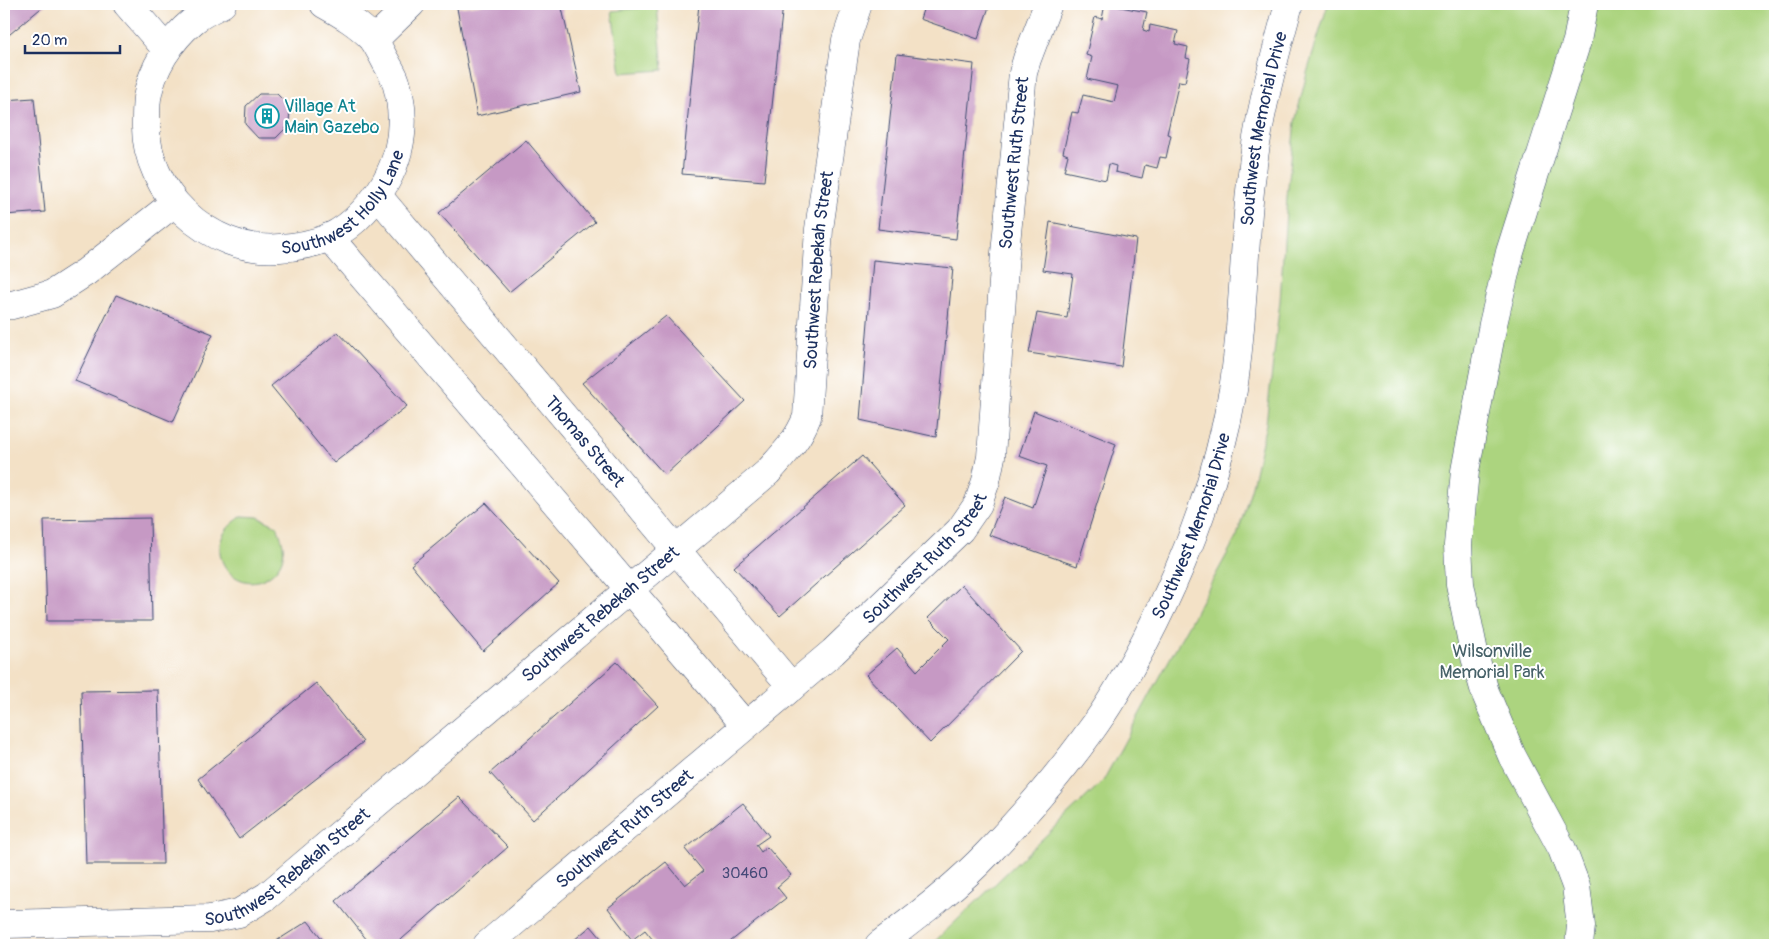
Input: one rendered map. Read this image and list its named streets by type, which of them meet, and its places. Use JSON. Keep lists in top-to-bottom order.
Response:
{
  "streets": {
    "street": [
      "Southwest Memorial Drive",
      "Southwest Ruth Street",
      "Southwest Holly Lane",
      "Southwest Rebekah Street",
      "Thomas Street"
    ]
  },
  "crossings": [
    ["Southwest Ruth Street", "Thomas Street"],
    ["Southwest Holly Lane", "Thomas Street"],
    ["Southwest Rebekah Street", "Thomas Street"]
  ],
  "parks": ["Wilsonville Memorial Park"],
  "places": {
    "building": ["Village At Main Gazebo"]
  },
  "house_numbers": ["30460"],
  "scale_bar": "20 m"
}
